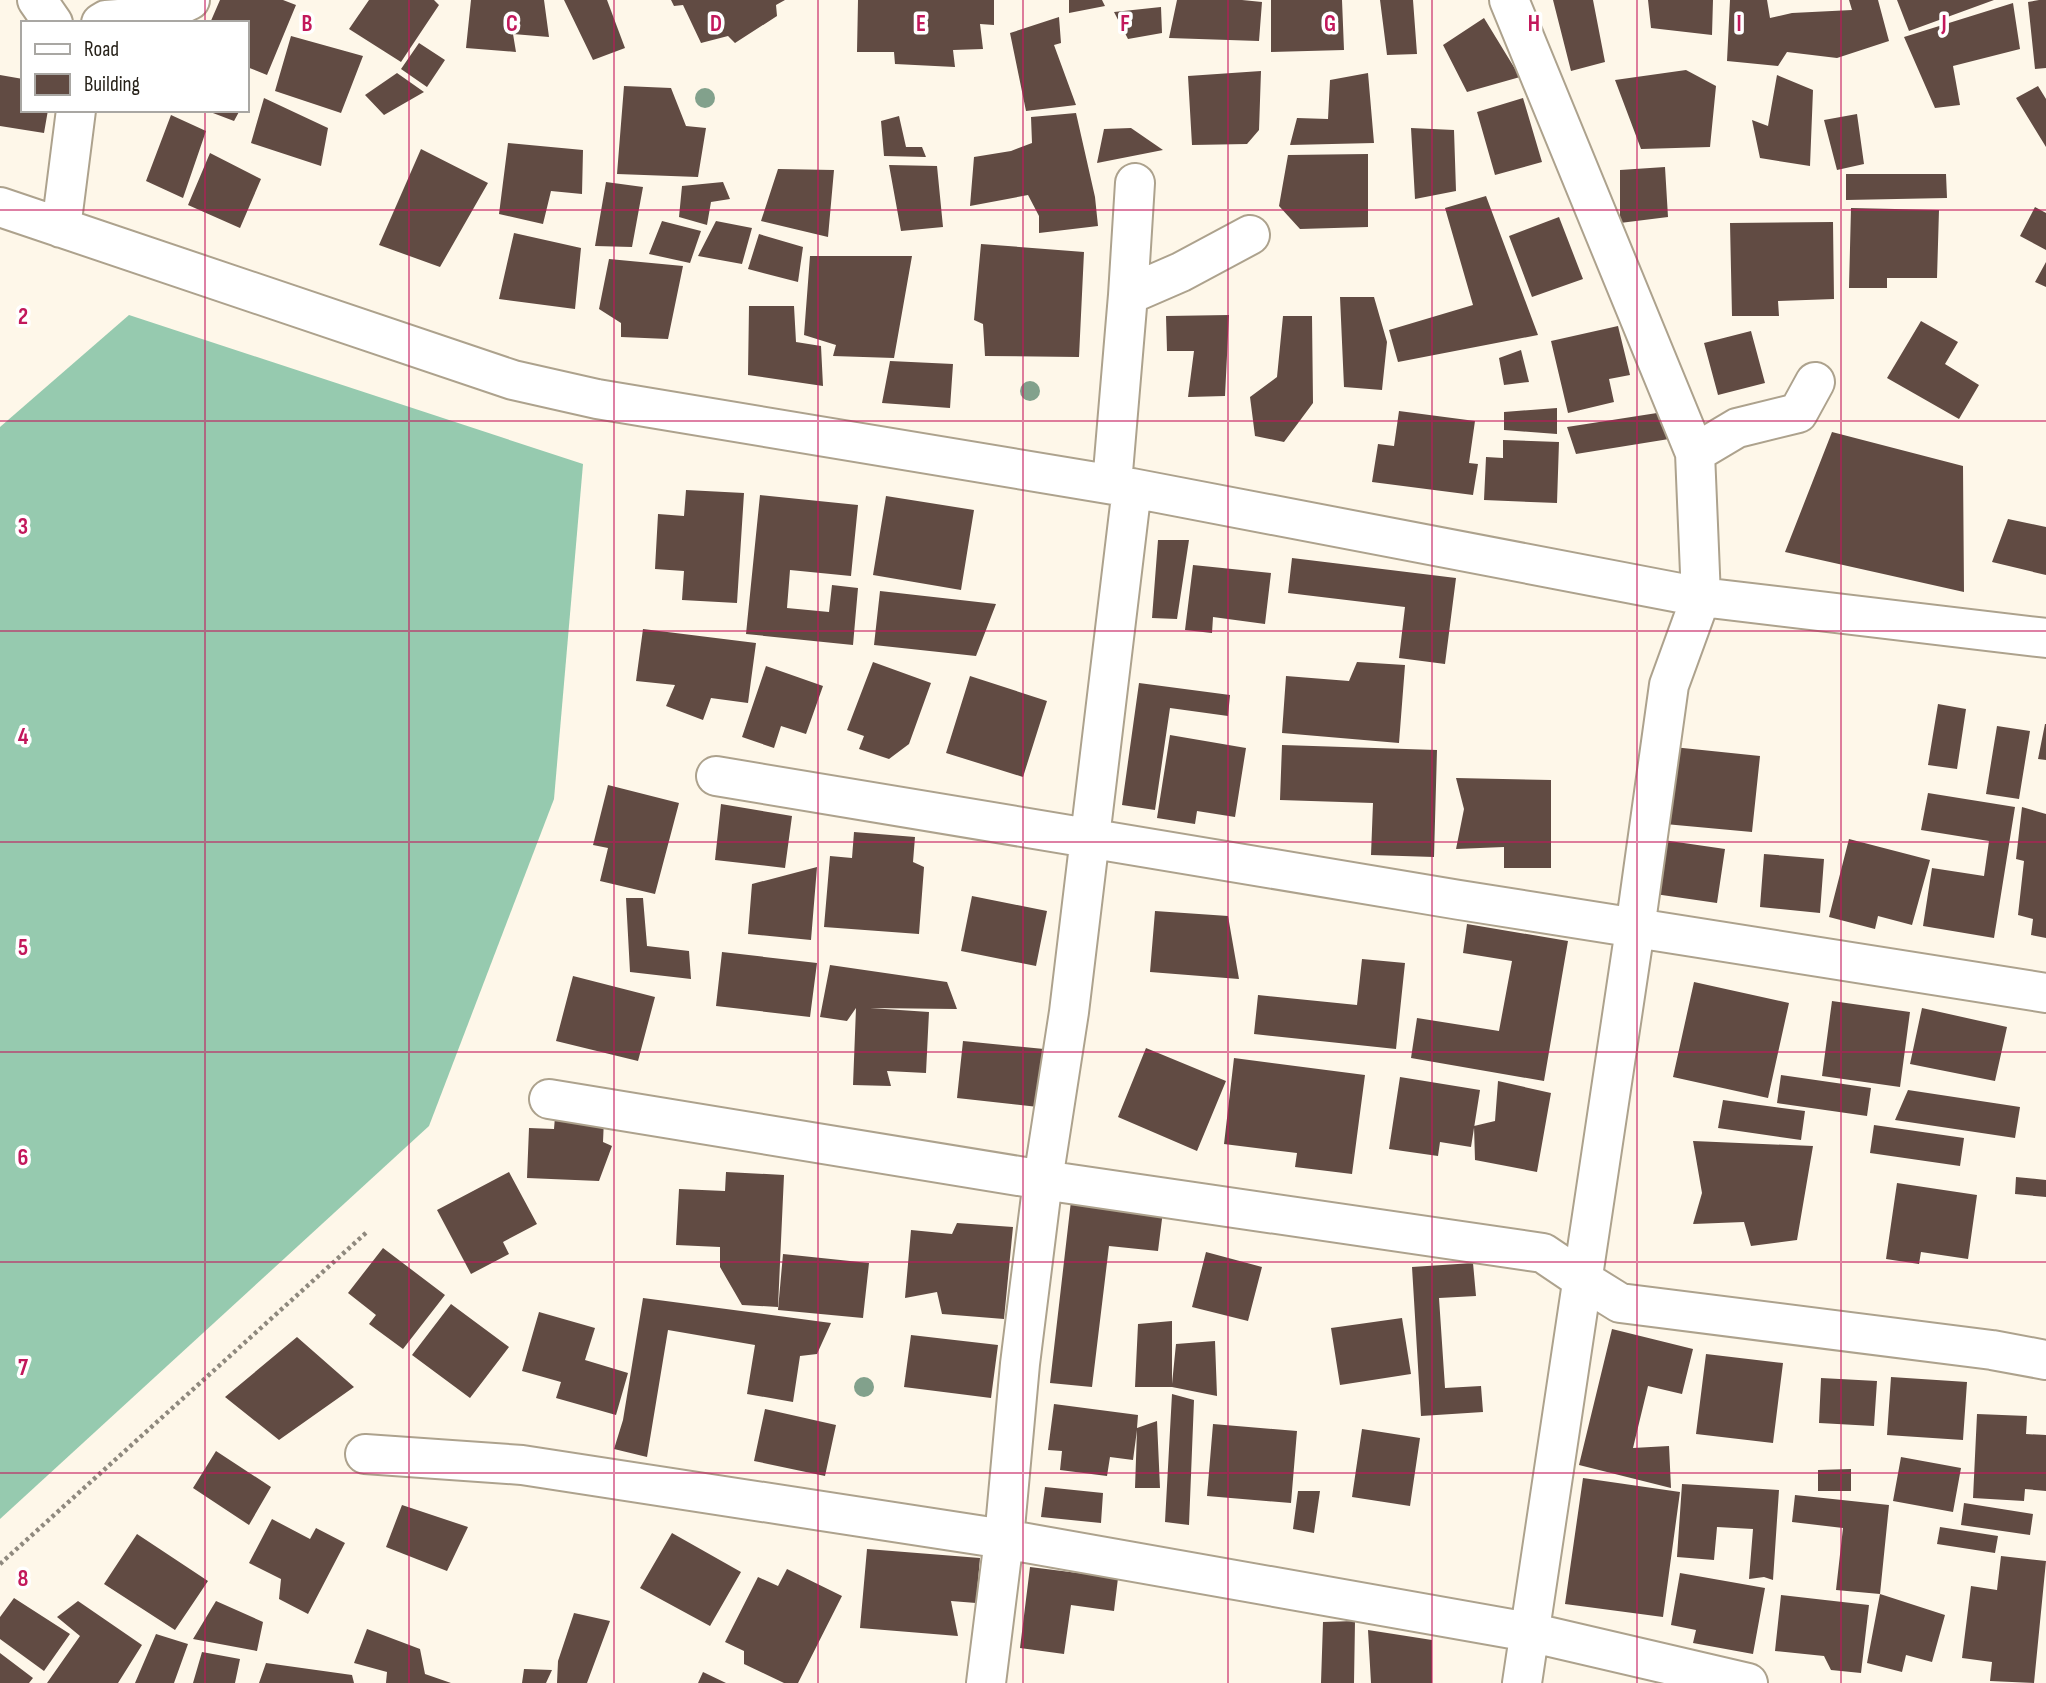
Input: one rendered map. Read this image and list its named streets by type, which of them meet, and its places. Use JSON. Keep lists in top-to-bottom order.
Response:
{
  "legend": ["Road", "Building"],
  "grid": {
    "columns": [
      "B",
      "C",
      "D",
      "E",
      "F",
      "G",
      "H",
      "I",
      "J"
    ],
    "rows": [
      "2",
      "3",
      "4",
      "5",
      "6",
      "7",
      "8"
    ]
  }
}
